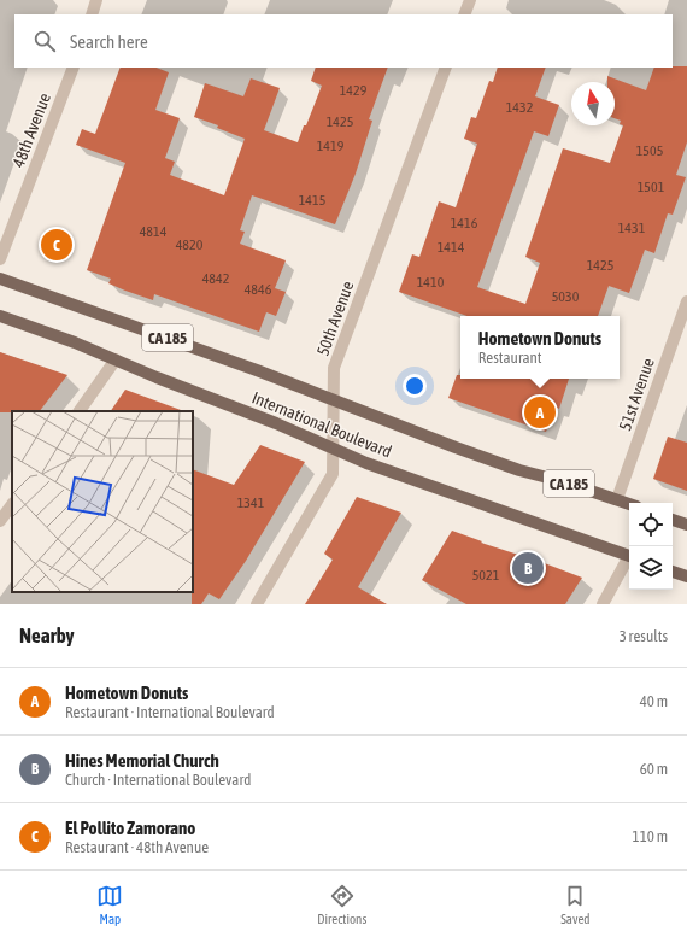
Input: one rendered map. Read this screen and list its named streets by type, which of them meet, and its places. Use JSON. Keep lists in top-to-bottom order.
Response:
{
  "streets": {
    "main road": ["CA 185", "International Boulevard"],
    "street": ["48th Avenue", "50th Avenue", "51st Avenue"]
  },
  "crossings": [
    ["50th Avenue", "International Boulevard"],
    ["51st Avenue", "International Boulevard"]
  ],
  "house_numbers": [
    "1429",
    "1432",
    "1425",
    "1419",
    "1505",
    "1501",
    "1415",
    "1416",
    "1431",
    "4814",
    "4820",
    "1414",
    "1425",
    "4842",
    "1410",
    "4846",
    "5030",
    "1341",
    "5021"
  ],
  "north": "top",
  "page": {
    "search": "Search here",
    "pins": ["C", "A", "B"],
    "popup": ["Hometown Donuts", "Restaurant"],
    "heading": ["Nearby", "3 results"],
    "list": [
      {
        "mark": "A",
        "name": "Hometown Donuts",
        "note": "Restaurant · International Boulevard",
        "value": "40 m"
      },
      {
        "mark": "B",
        "name": "Hines Memorial Church",
        "note": "Church · International Boulevard",
        "value": "60 m"
      },
      {
        "mark": "C",
        "name": "El Pollito Zamorano",
        "note": "Restaurant · 48th Avenue",
        "value": "110 m"
      }
    ],
    "nav": ["Map", "Directions", "Saved"]
  }
}
